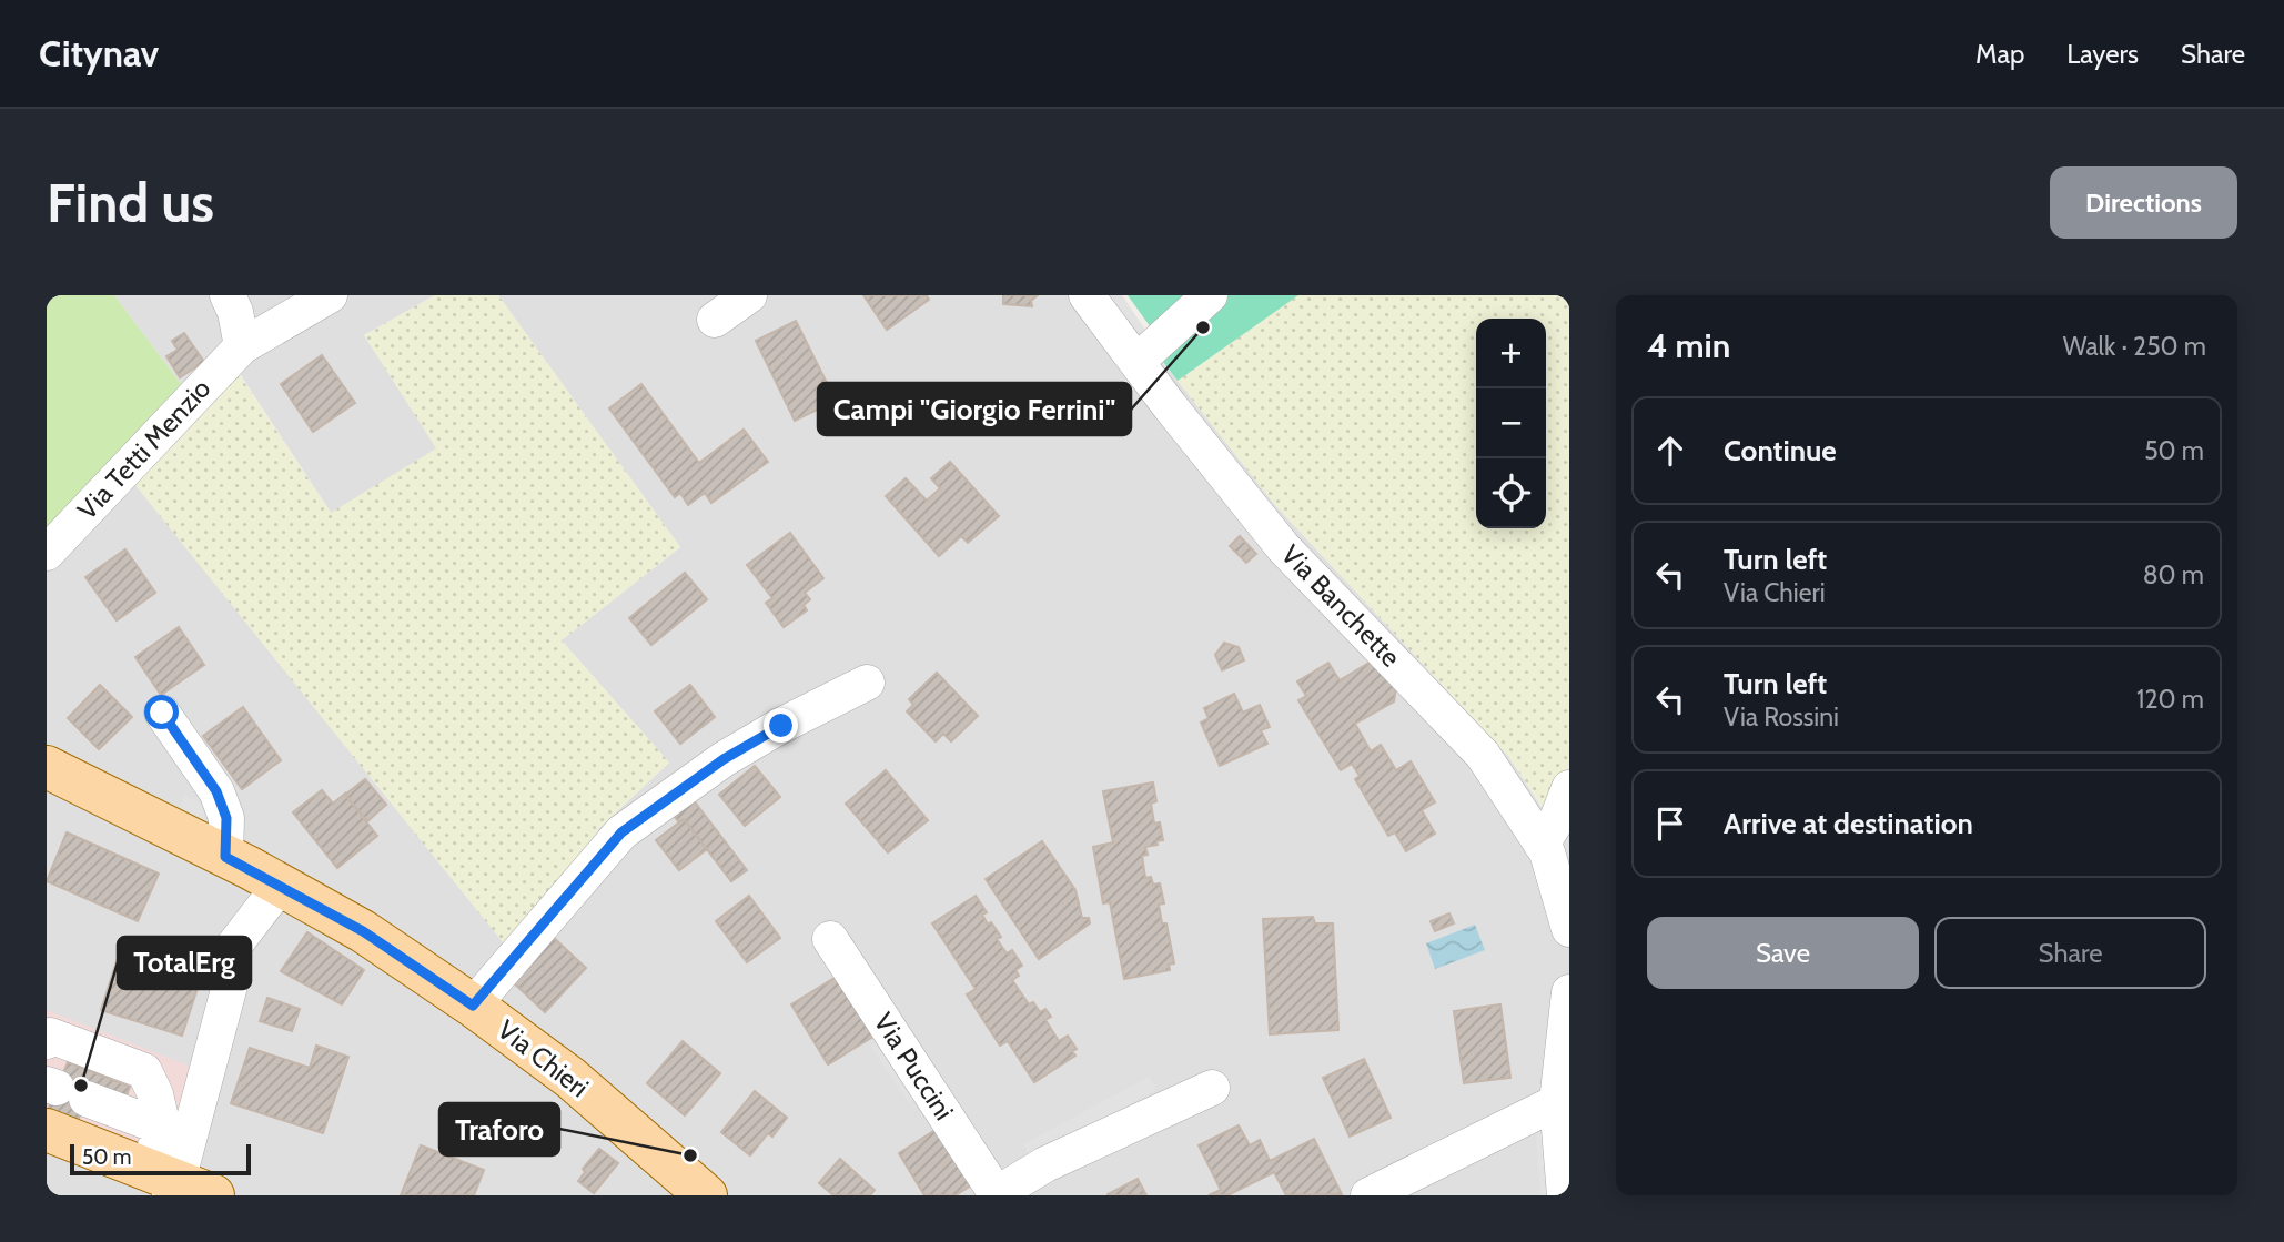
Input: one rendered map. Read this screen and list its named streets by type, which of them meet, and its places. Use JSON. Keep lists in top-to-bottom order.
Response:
{
  "streets": {
    "main road": ["Via Chieri"],
    "street": ["Via Tetti Menzio", "Via Banchette", "Via Puccini"]
  },
  "places": ["Campi \"Giorgio Ferrini\"", "TotalErg", "Traforo"],
  "scale_bar": "50 m",
  "page": {
    "header": "Citynav",
    "nav": ["Map", "Layers", "Share"],
    "buttons": [
      "Directions",
      ["Save", "Share"]
    ],
    "title": "Find us",
    "heading": ["4 min", "Walk · 250 m"],
    "map_buttons": ["+", "−"],
    "list": [
      ["Continue", "50 m"],
      ["Turn left", "Via Chieri", "80 m"],
      ["Turn left", "Via Rossini", "120 m"],
      "Arrive at destination"
    ],
    "scale": "50 m"
  }
}
